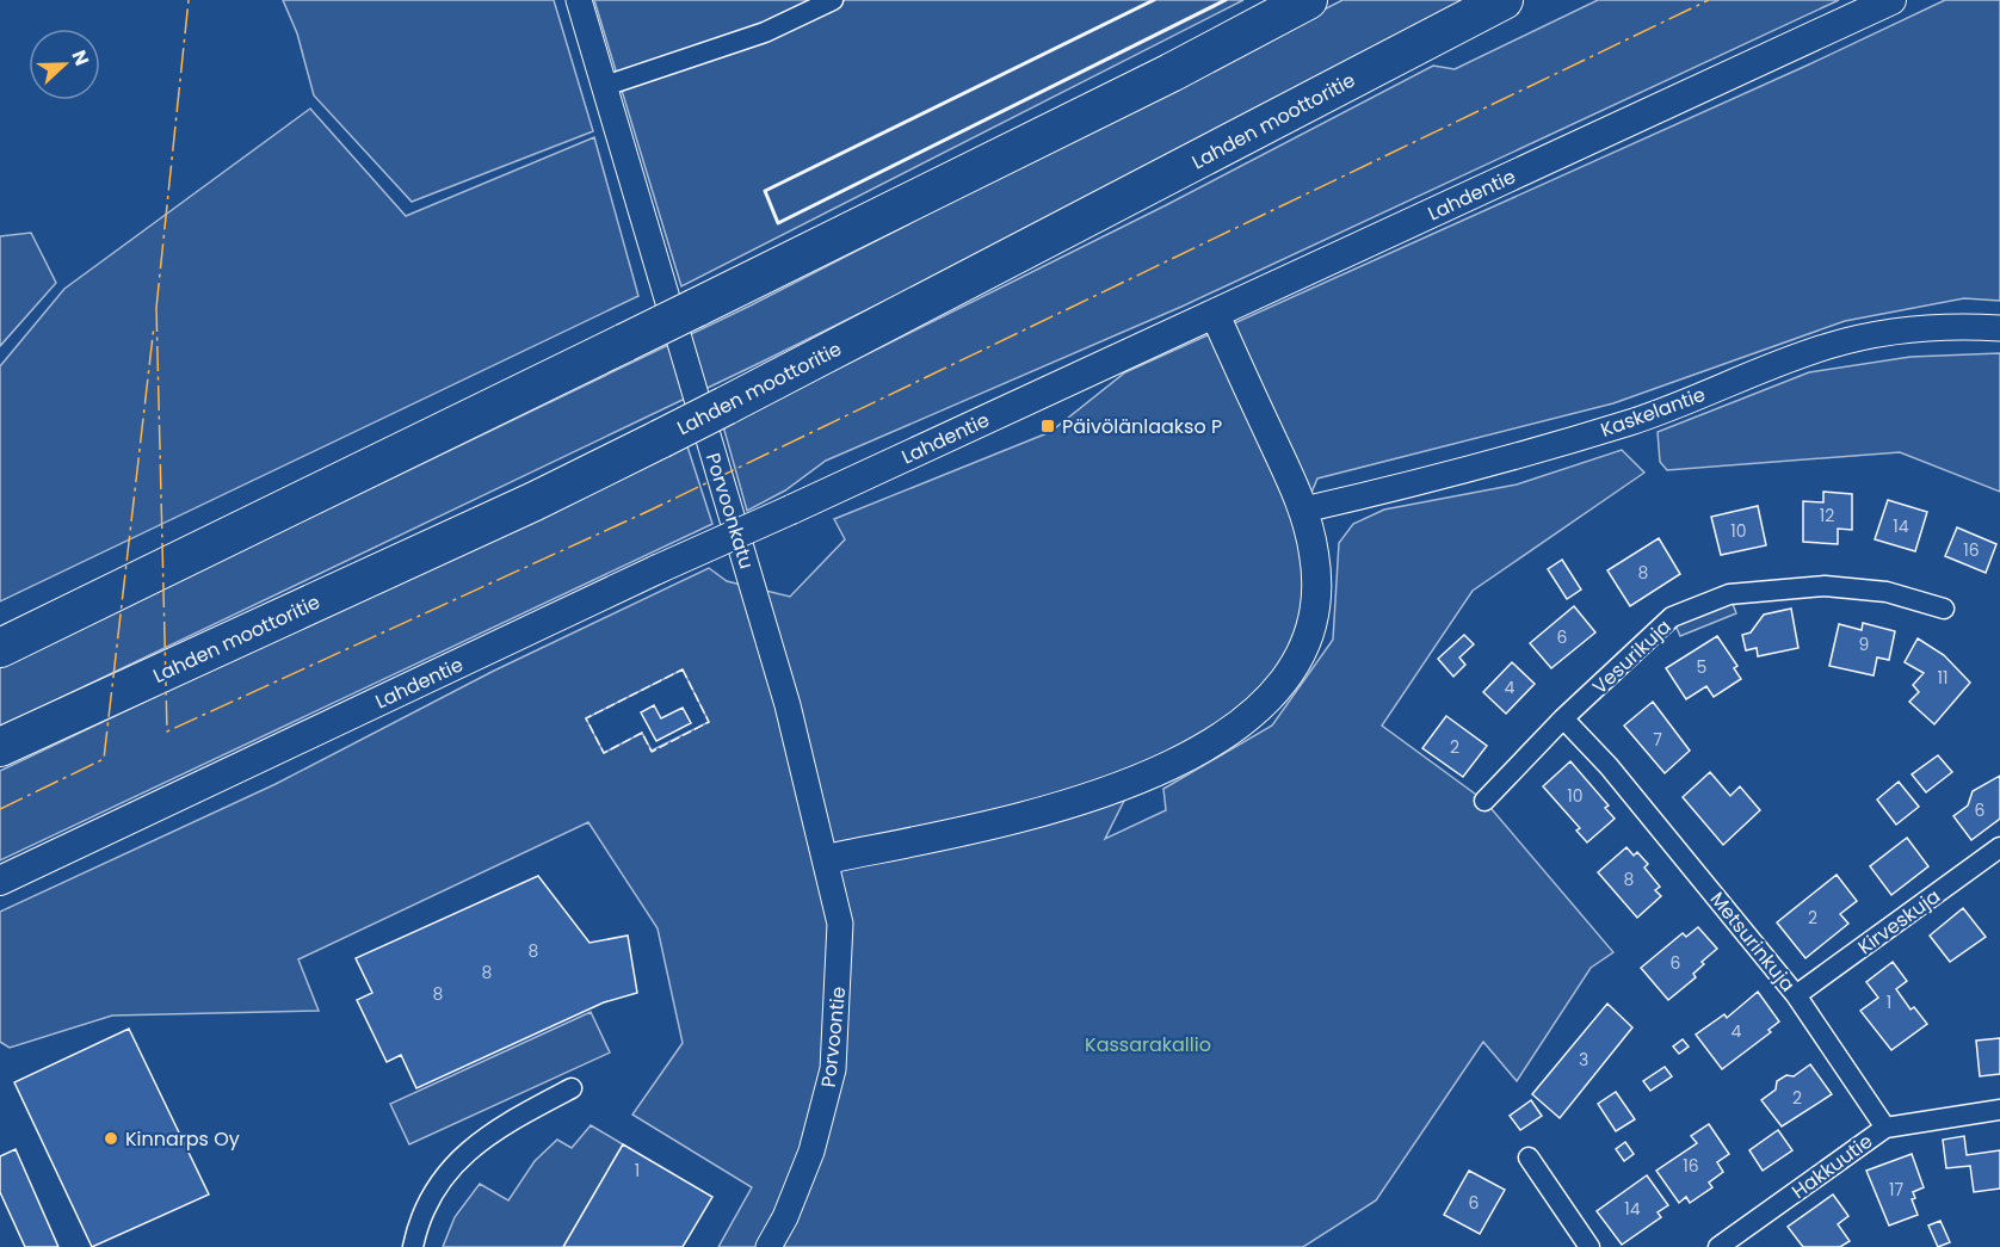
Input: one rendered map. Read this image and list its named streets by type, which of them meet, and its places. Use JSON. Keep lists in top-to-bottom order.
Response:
{
  "streets": {
    "highway": ["Lahden moottoritie"],
    "main road": ["Lahdentie"],
    "street": [
      "Kaskelantie",
      "Porvoonkatu",
      "Vesurikuja",
      "Kirveskuja",
      "Metsurinkuja",
      "Porvoontie",
      "Hakkuutie"
    ]
  },
  "crossings": [
    ["Porvoonkatu", "Porvoontie"],
    ["Vesurikuja", "Metsurinkuja"],
    ["Kirveskuja", "Metsurinkuja"],
    ["Metsurinkuja", "Hakkuutie"]
  ],
  "parks": ["Kassarakallio"],
  "places": {
    "transit": ["Päivölänlaakso P"],
    "other": ["Kinnarps Oy"]
  },
  "house_numbers": [
    "12",
    "14",
    "10",
    "16",
    "8",
    "6",
    "9",
    "5",
    "11",
    "4",
    "7",
    "2",
    "10",
    "6",
    "8",
    "2",
    "8",
    "6",
    "8",
    "8",
    "1",
    "4",
    "3",
    "2",
    "16",
    "1",
    "17",
    "6",
    "14"
  ],
  "north": "right"
}
